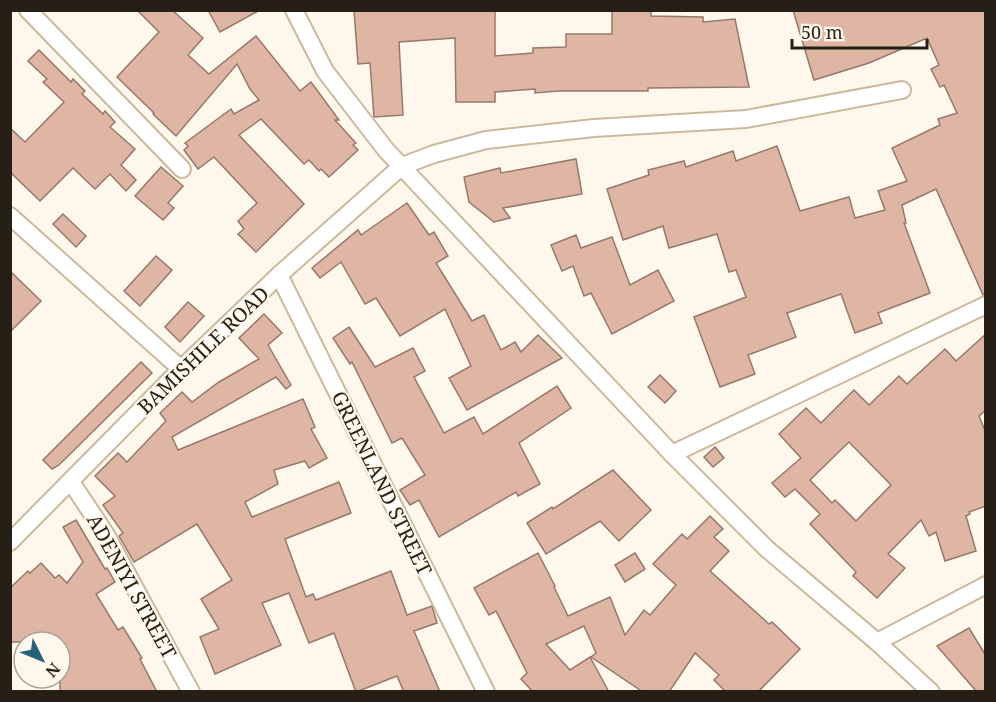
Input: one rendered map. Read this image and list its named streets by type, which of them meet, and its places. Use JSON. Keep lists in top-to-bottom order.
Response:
{
  "streets": {
    "street": ["BAMISHILE ROAD", "GREENLAND STREET", "ADENIYI STREET"]
  },
  "crossings": [
    ["BAMISHILE ROAD", "GREENLAND STREET"],
    ["BAMISHILE ROAD", "ADENIYI STREET"]
  ],
  "scale_bar": "50 m",
  "north": "bottom right"
}
